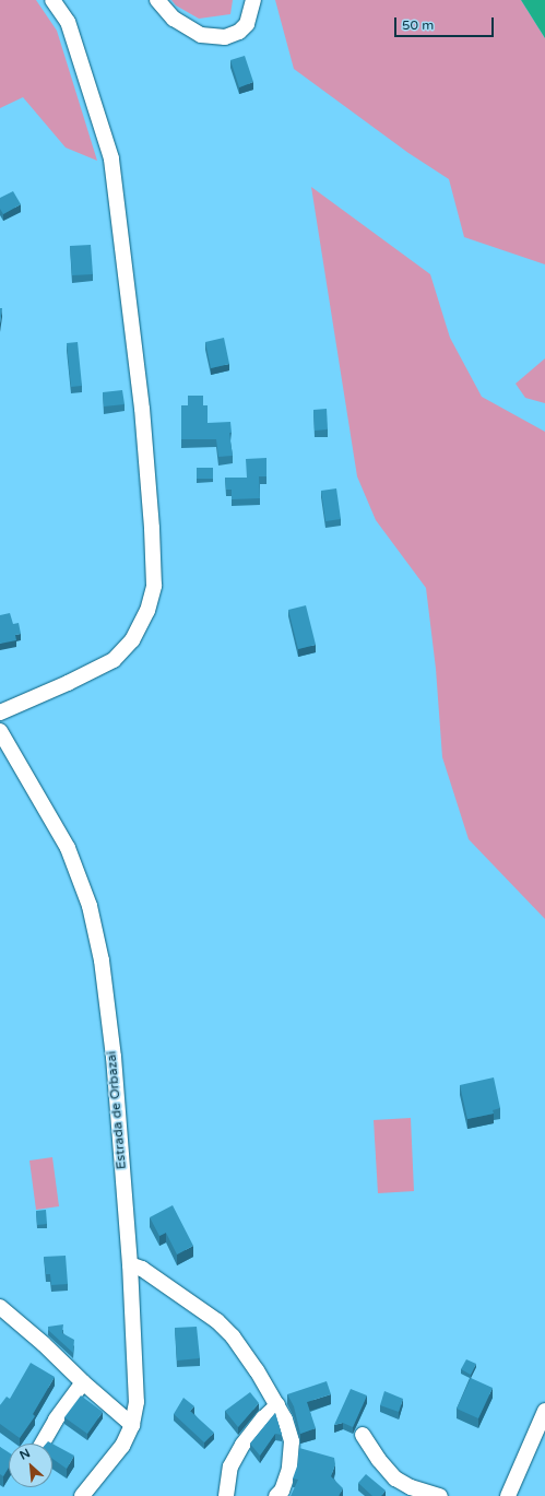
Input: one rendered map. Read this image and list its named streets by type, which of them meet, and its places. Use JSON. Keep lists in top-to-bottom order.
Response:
{
  "streets": {
    "street": ["Estrada de Orbazai"]
  },
  "scale_bar": "50 m",
  "north": "top left"
}
